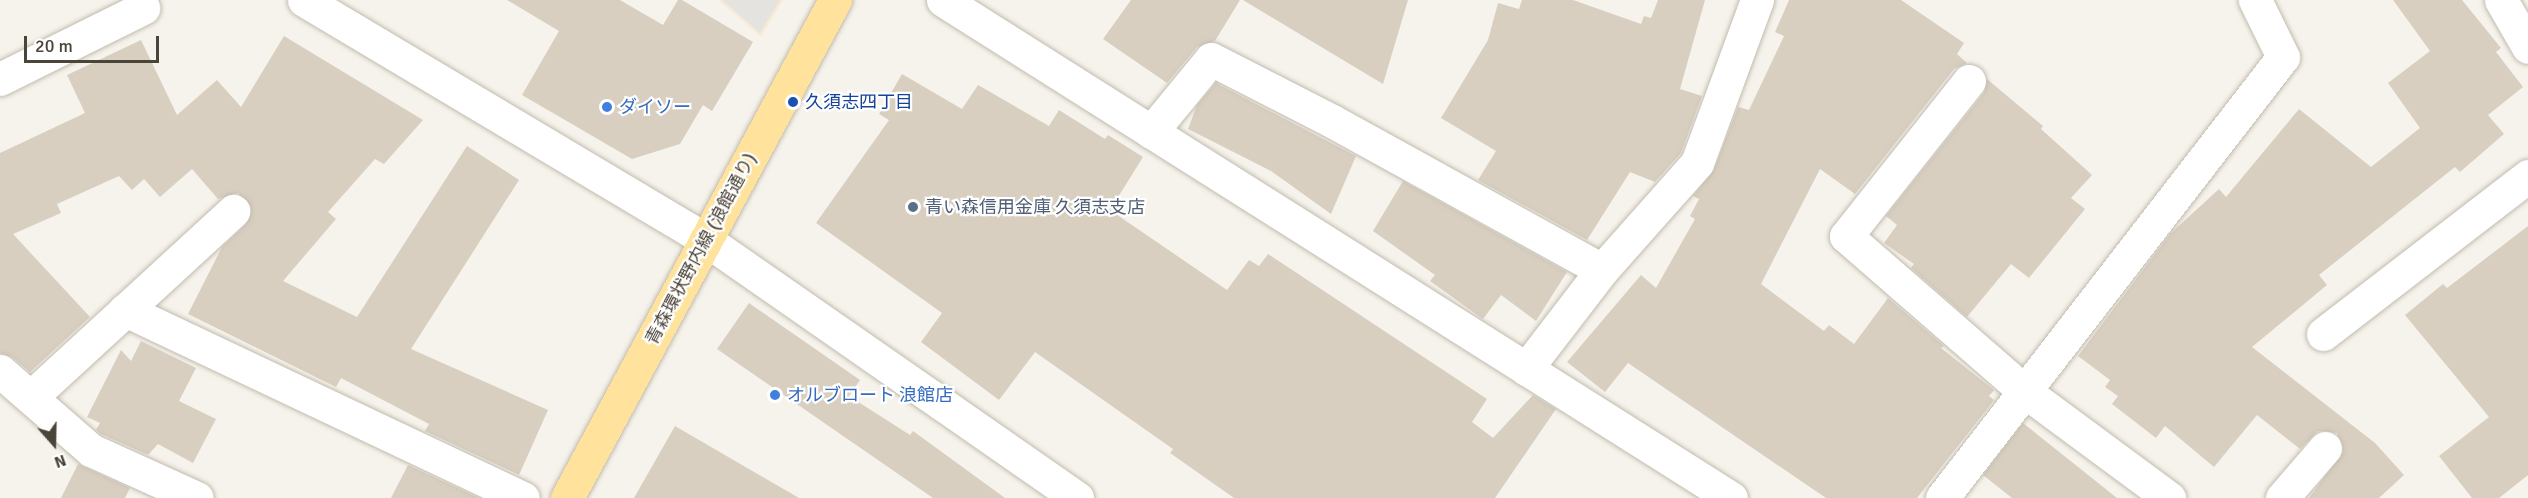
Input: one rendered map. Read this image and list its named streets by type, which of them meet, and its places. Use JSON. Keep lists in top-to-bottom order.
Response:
{
  "streets": {
    "main road": ["青森環状野内線 (浪館通り)"]
  },
  "places": [
    "久須志四丁目",
    "ダイソー",
    "青い森信用金庫 久須志支店",
    "オルブロート 浪館店"
  ],
  "scale_bar": "20 m",
  "north": "bottom"
}
